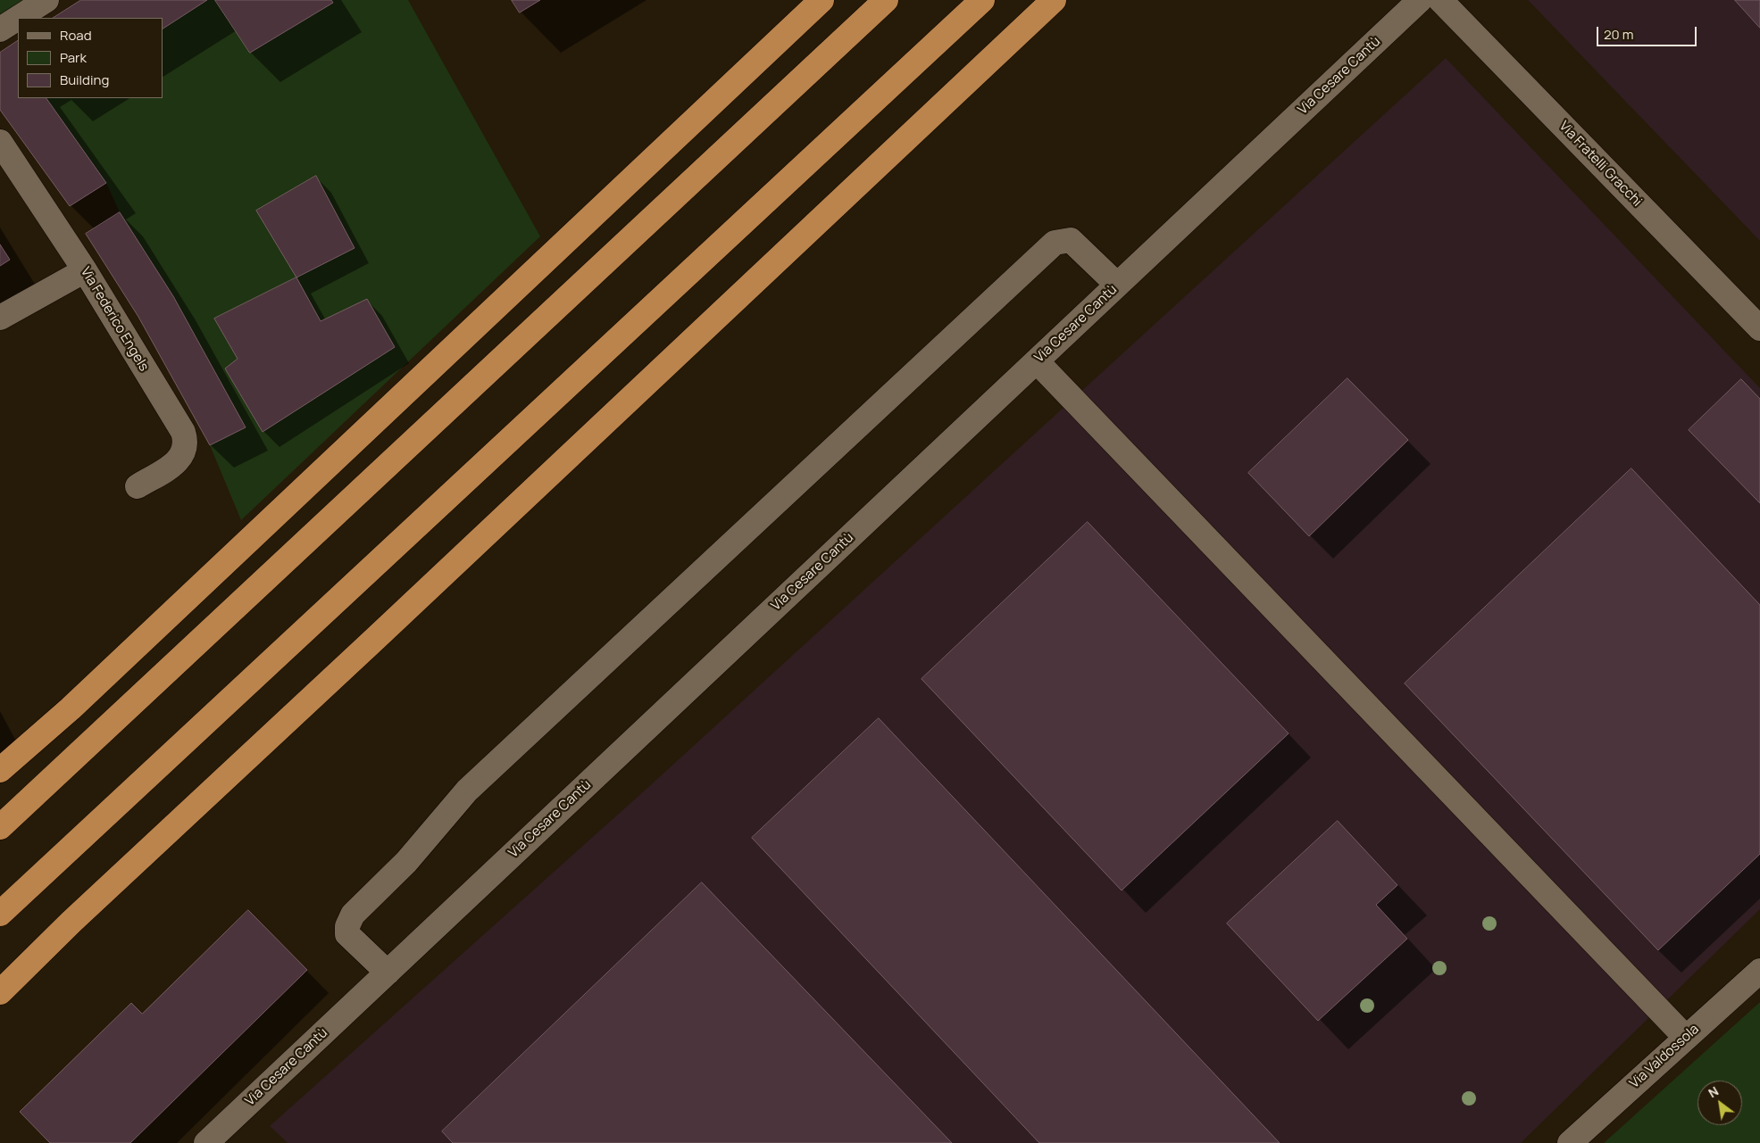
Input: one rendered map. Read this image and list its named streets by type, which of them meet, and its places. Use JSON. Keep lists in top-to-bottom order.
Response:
{
  "streets": {
    "street": [
      "Via Cesare Cantù",
      "Via Fratelli Gracchi",
      "Via Federico Engels",
      "Via Valdossola"
    ]
  },
  "legend": ["Road", "Park", "Building"],
  "scale_bar": "20 m",
  "north": "top left"
}
